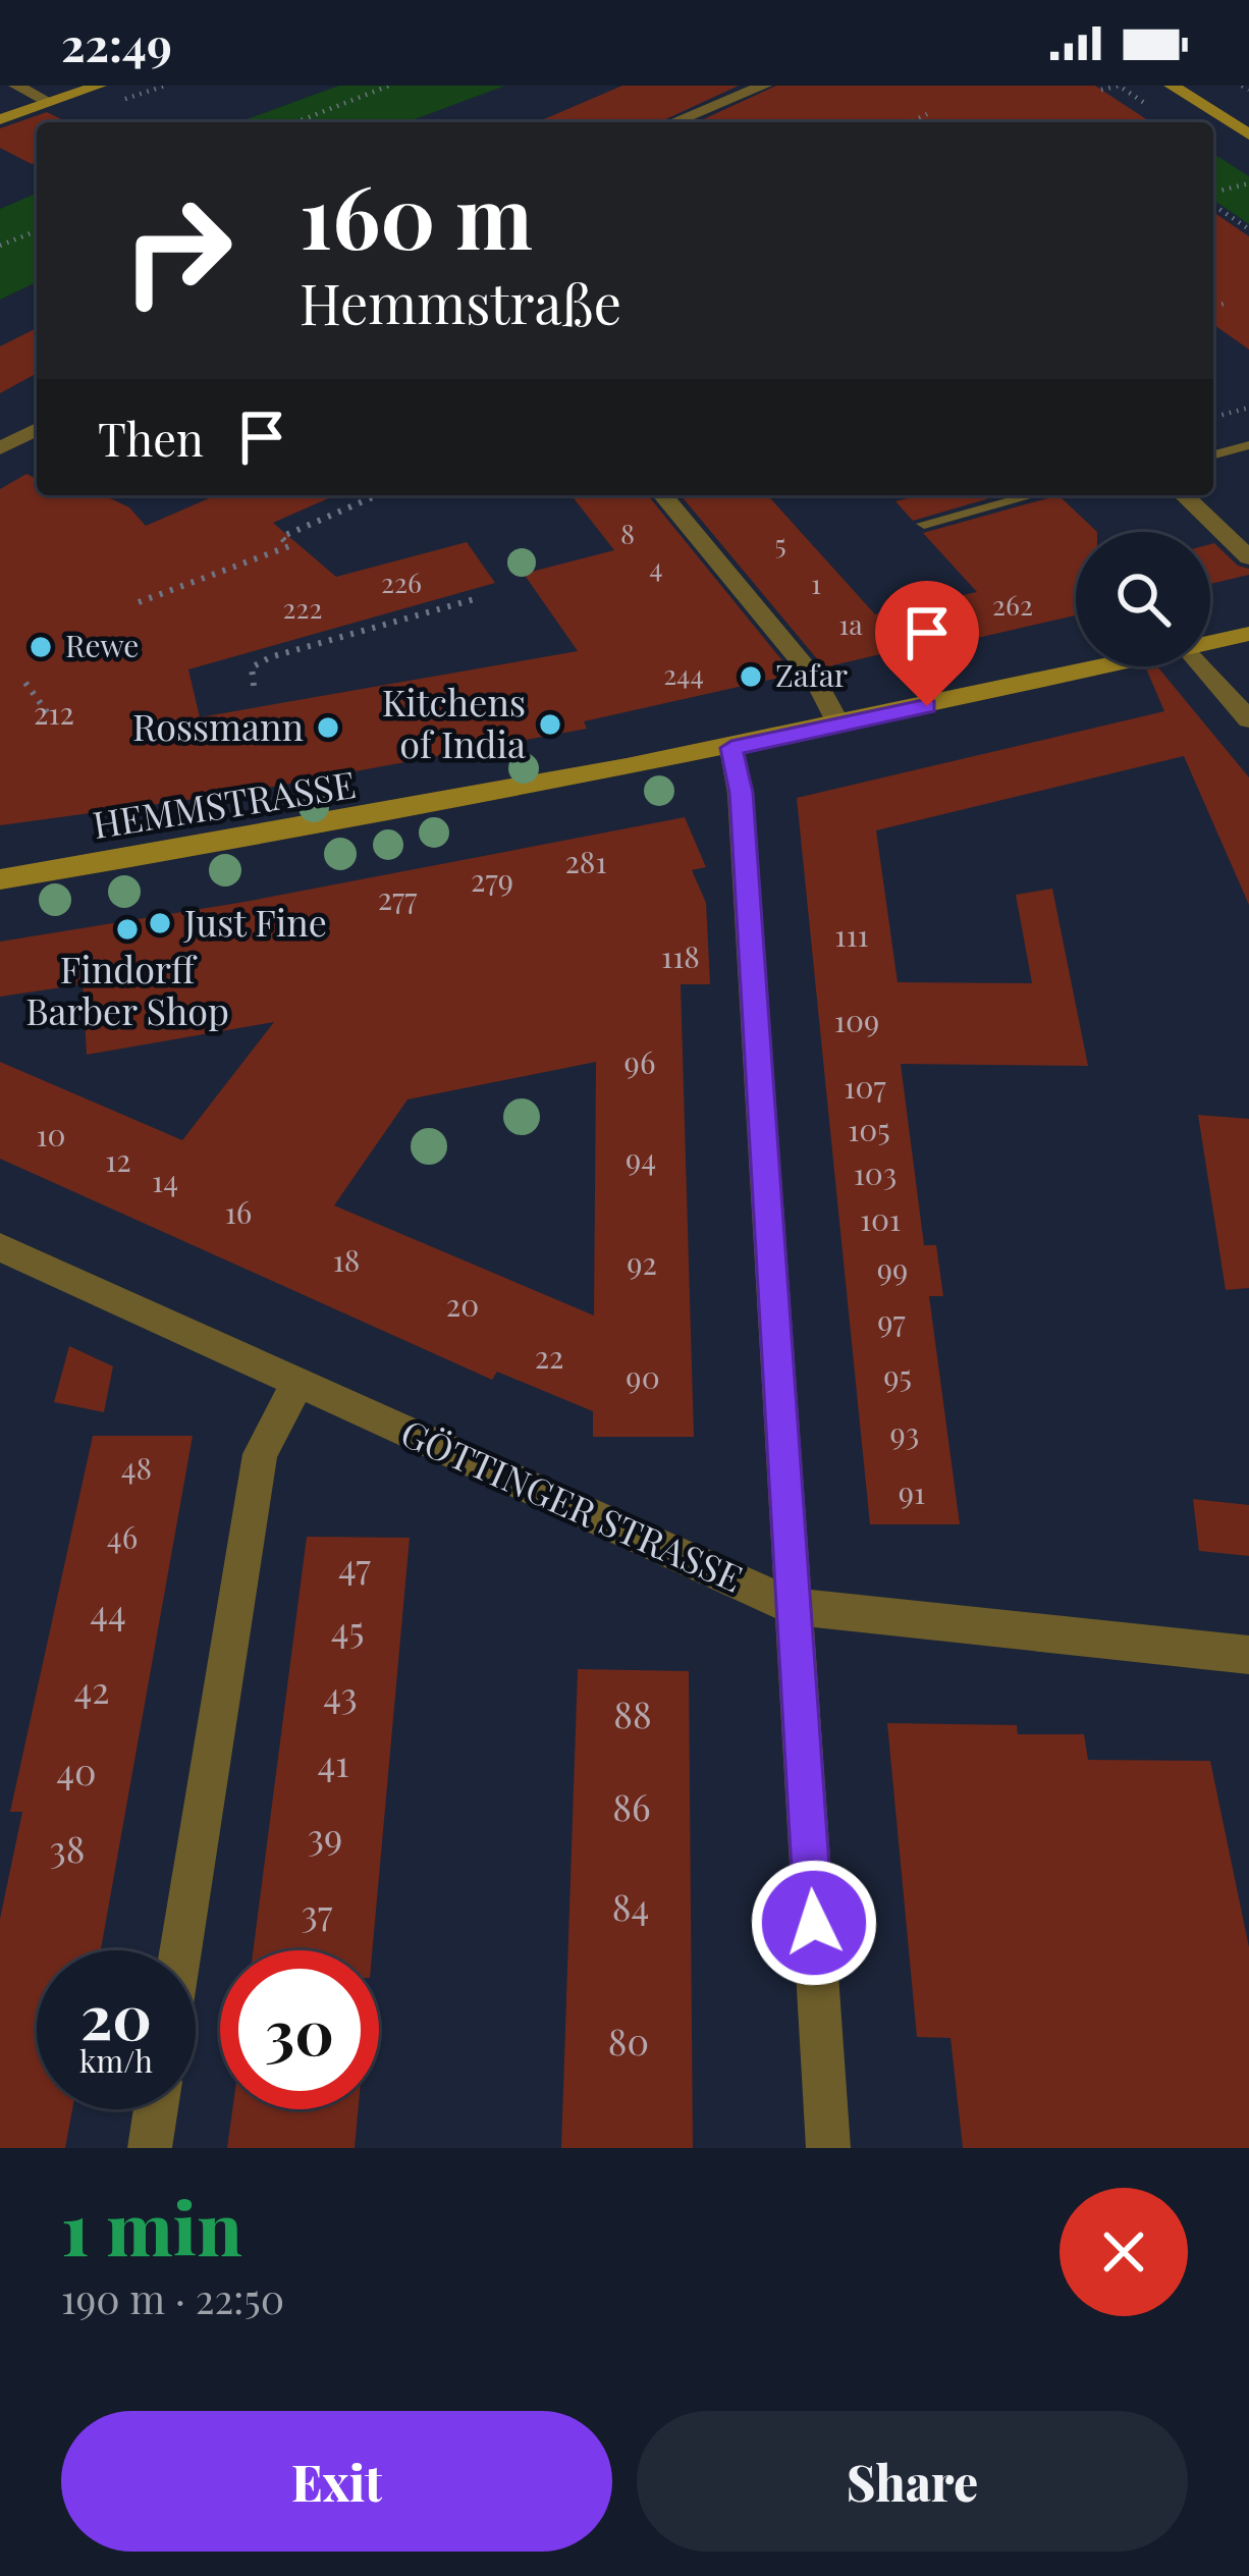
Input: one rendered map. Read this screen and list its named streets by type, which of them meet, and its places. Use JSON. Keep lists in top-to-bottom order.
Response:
{
  "streets": {
    "street": ["HEMMSTRASSE", "GÖTTINGER STRASSE"]
  },
  "places": [
    "Rewe",
    "Zafar",
    "Kitchens of India",
    "Rossmann",
    "Just Fine",
    "Findorff Barber Shop"
  ],
  "house_numbers": [
    "8",
    "5",
    "4",
    "226",
    "1",
    "262",
    "222",
    "1a",
    "244",
    "212",
    "281",
    "279",
    "277",
    "111",
    "118",
    "109",
    "96",
    "107",
    "105",
    "10",
    "94",
    "12",
    "103",
    "14",
    "16",
    "101",
    "18",
    "92",
    "99",
    "20",
    "97",
    "22",
    "95",
    "90",
    "93",
    "48",
    "91",
    "46",
    "47",
    "44",
    "45",
    "42",
    "43",
    "88",
    "41",
    "40",
    "86",
    "39",
    "38",
    "84",
    "37",
    "80"
  ],
  "page": {
    "status": "22:49",
    "turn": ["160 m", "Hemmstraße"],
    "then": "Then",
    "speed": "20 km/h",
    "limit": "30",
    "heading": ["1 min", "190 m · 22:50"],
    "buttons": ["Exit", "Share"]
  }
}
